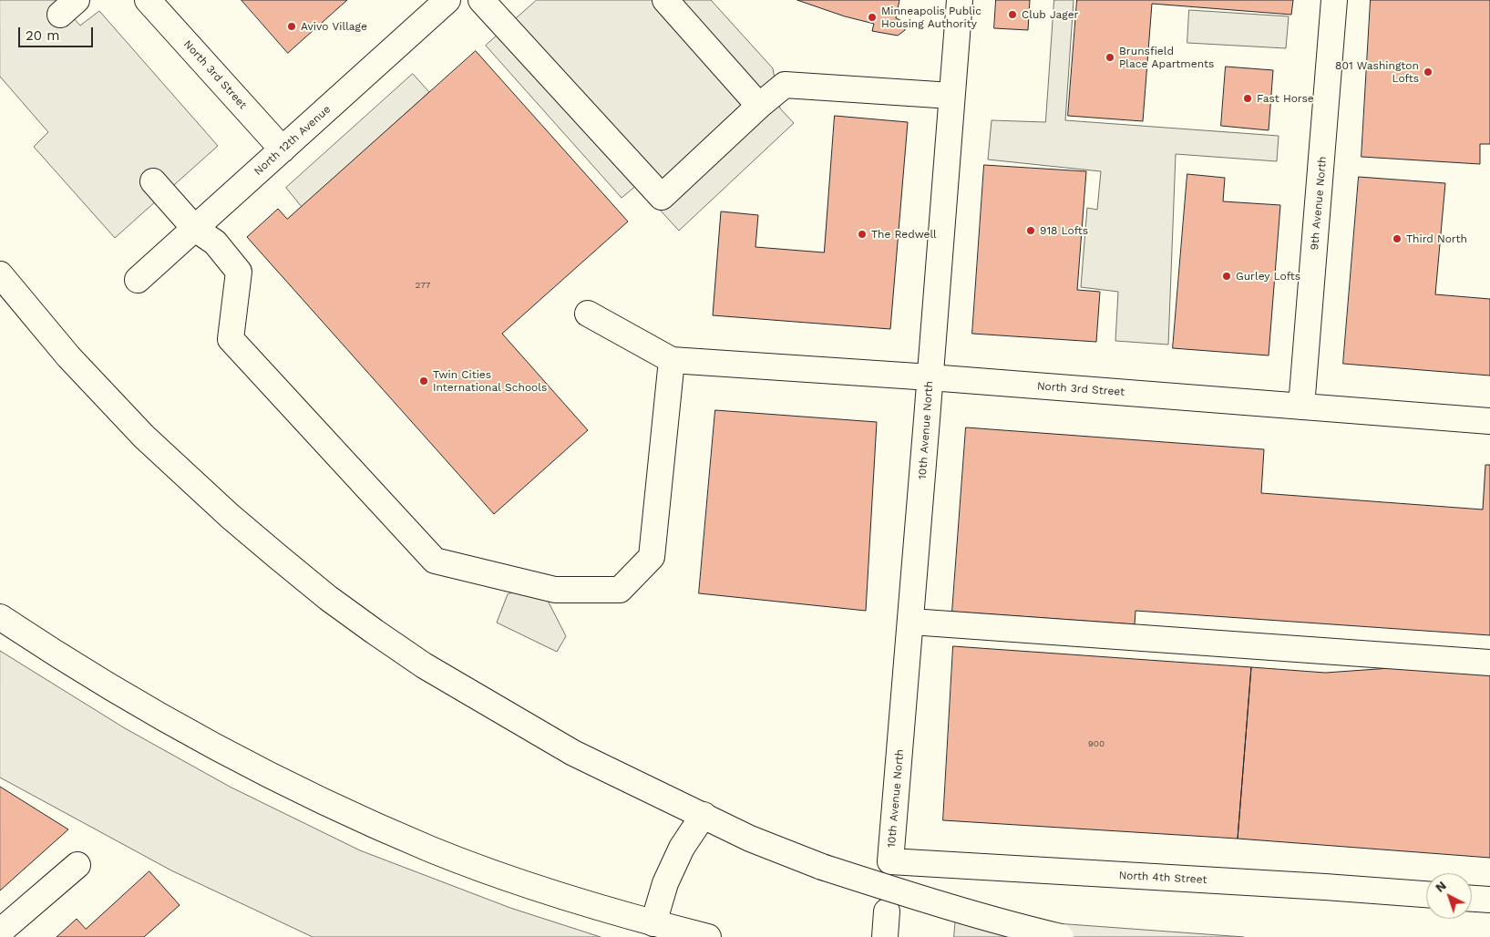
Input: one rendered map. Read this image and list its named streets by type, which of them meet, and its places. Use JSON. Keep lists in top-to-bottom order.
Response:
{
  "streets": {
    "main road": [
      "North 3rd Street",
      "North 12th Avenue",
      "9th Avenue North",
      "10th Avenue North",
      "North 4th Street"
    ]
  },
  "crossings": [
    ["North 3rd Street", "North 12th Avenue"],
    ["North 3rd Street", "9th Avenue North"],
    ["North 3rd Street", "10th Avenue North"],
    ["10th Avenue North", "North 4th Street"]
  ],
  "places": [
    "Club Jager",
    "Minneapolis Public Housing Authority",
    "Avivo Village",
    "Brunsfield Place Apartments",
    "801 Washington Lofts",
    "Fast Horse",
    "918 Lofts",
    "The Redwell",
    "Third North",
    "Gurley Lofts",
    "Twin Cities International Schools"
  ],
  "house_numbers": ["277", "900"],
  "scale_bar": "20 m",
  "north": "top left"
}
